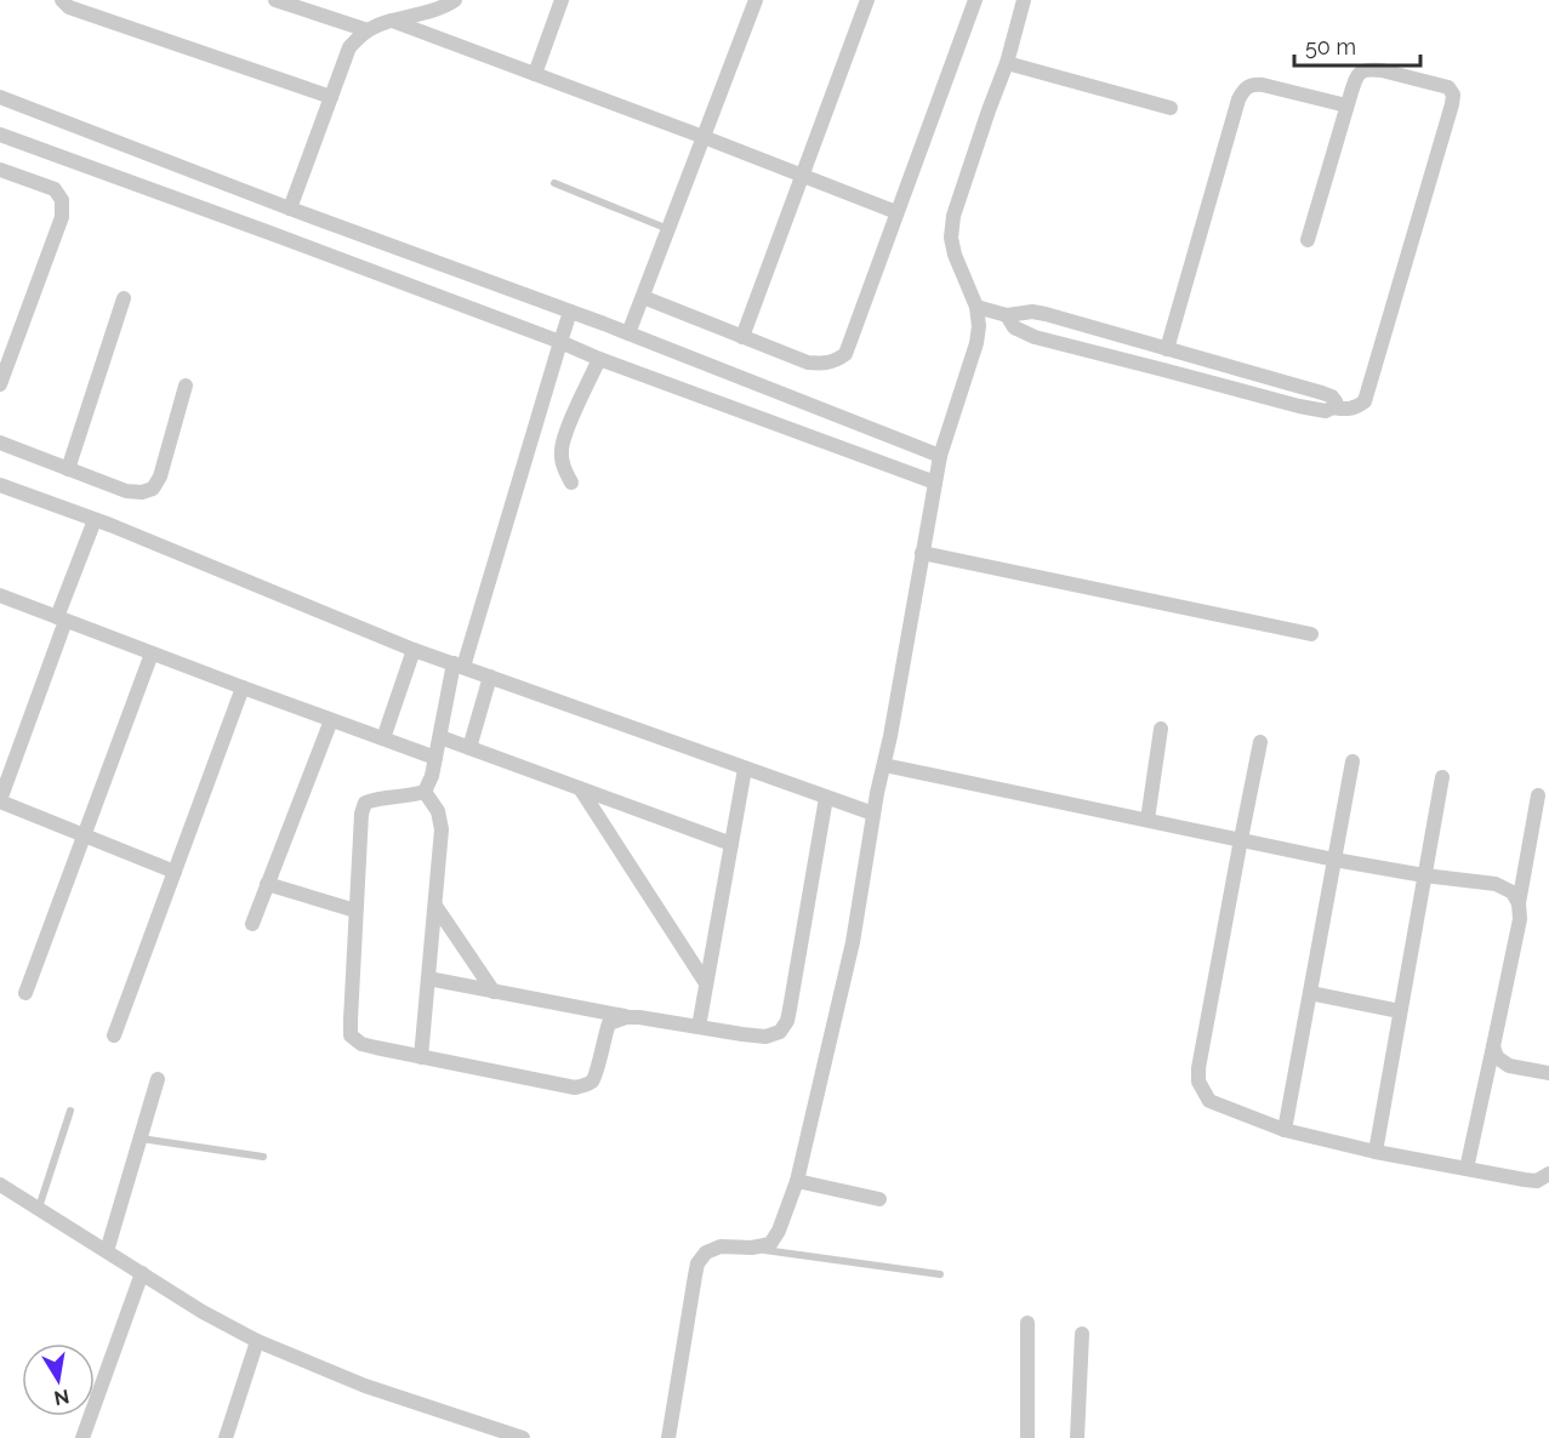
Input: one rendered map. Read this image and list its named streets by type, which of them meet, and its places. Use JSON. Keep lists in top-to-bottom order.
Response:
{
  "scale_bar": "50 m",
  "north": "bottom"
}
